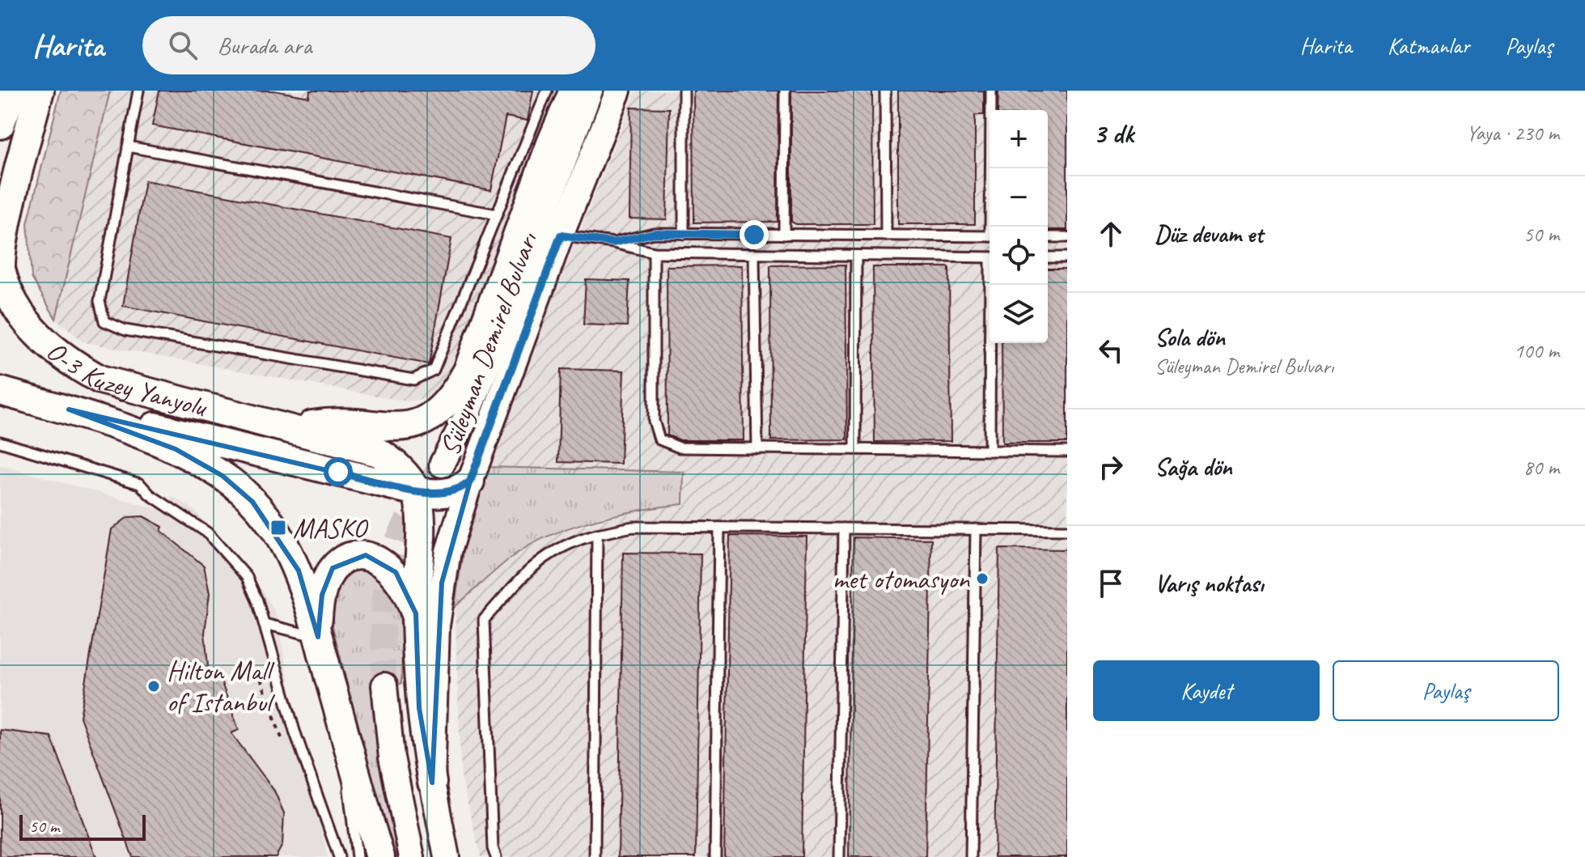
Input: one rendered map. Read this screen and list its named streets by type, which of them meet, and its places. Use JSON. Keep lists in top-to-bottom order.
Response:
{
  "streets": {
    "main road": ["Süleyman Demirel Bulvarı", "O-3 Kuzey Yanyolu"]
  },
  "places": {
    "transit": ["MASKO"],
    "other": ["met otomasyon", "Hilton Mall of Istanbul"]
  },
  "scale_bar": "50 m",
  "page": {
    "header": "Harita",
    "search": "Burada ara",
    "nav": ["Harita", "Katmanlar", "Paylaş"],
    "heading": ["3 dk", "Yaya · 230 m"],
    "map_buttons": ["+", "−"],
    "list": [
      ["Düz devam et", "50 m"],
      ["Sola dön", "Süleyman Demirel Bulvarı", "100 m"],
      ["Sağa dön", "80 m"],
      "Varış noktası"
    ],
    "buttons": ["Kaydet", "Paylaş"],
    "scale": "50 m"
  }
}
